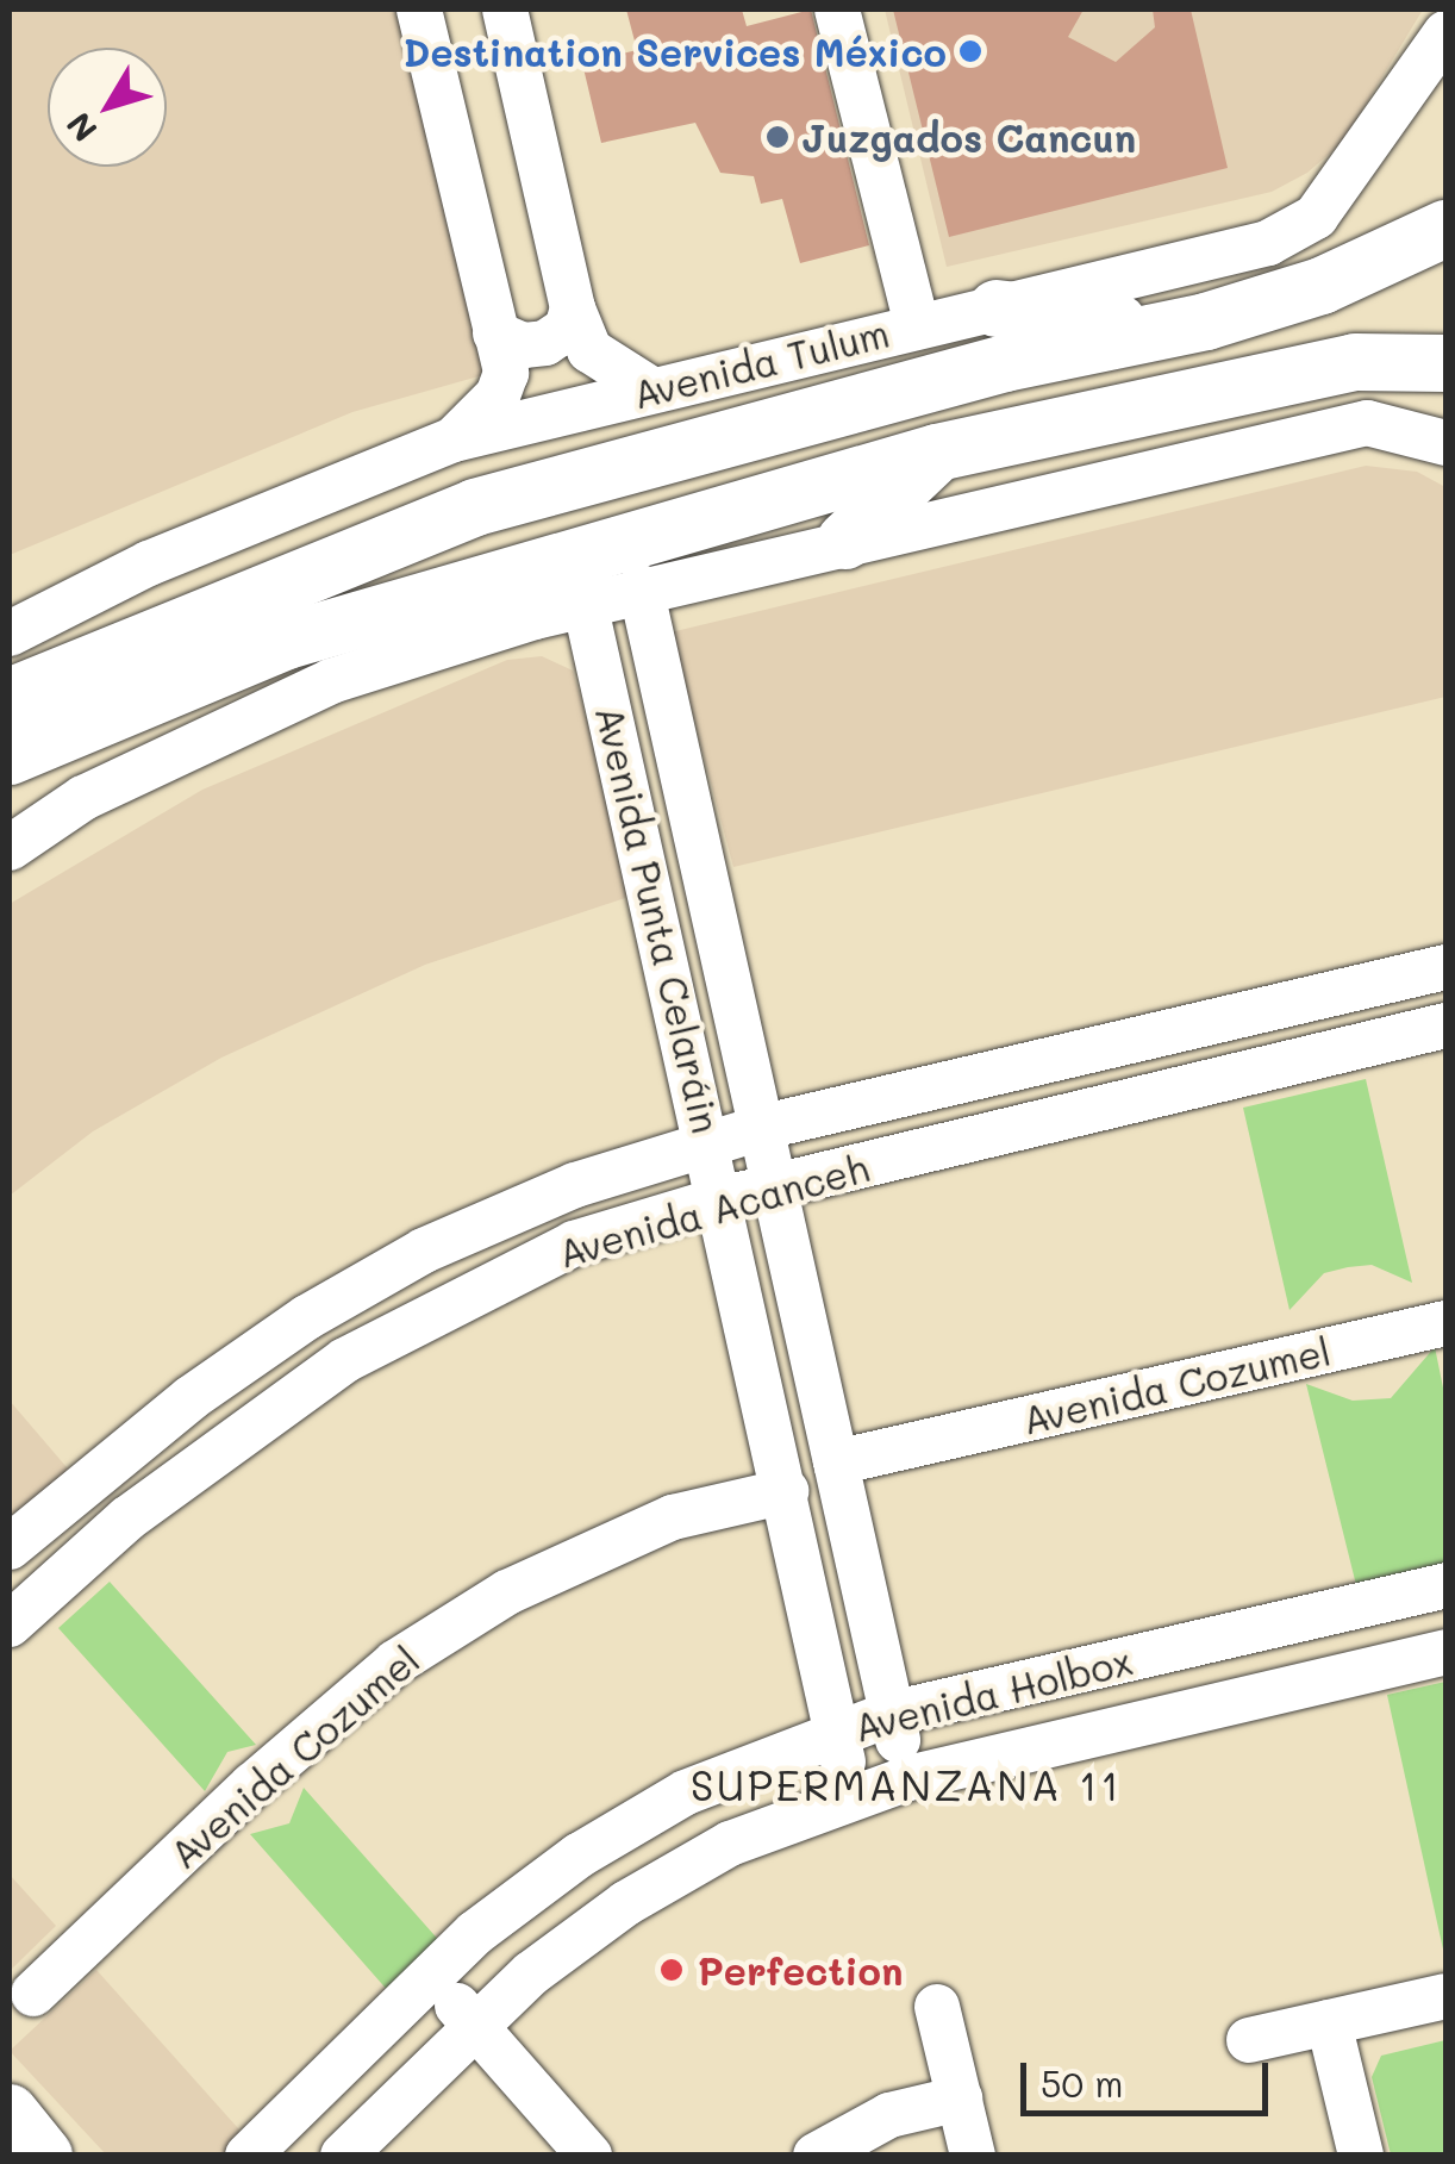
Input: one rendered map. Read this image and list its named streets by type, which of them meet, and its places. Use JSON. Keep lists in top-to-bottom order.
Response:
{
  "streets": {
    "main road": ["Avenida Tulum"],
    "street": [
      "Avenida Punta Celaráin",
      "Avenida Acanceh",
      "Avenida Cozumel",
      "Avenida Holbox"
    ]
  },
  "crossings": [
    ["Avenida Punta Celaráin", "Avenida Acanceh"],
    ["Avenida Punta Celaráin", "Avenida Cozumel"],
    ["Avenida Punta Celaráin", "Avenida Holbox"]
  ],
  "districts": ["SUPERMANZANA 11"],
  "places": ["Destination Services México", "Juzgados Cancun", "Perfection"],
  "scale_bar": "50 m",
  "north": "bottom left"
}
